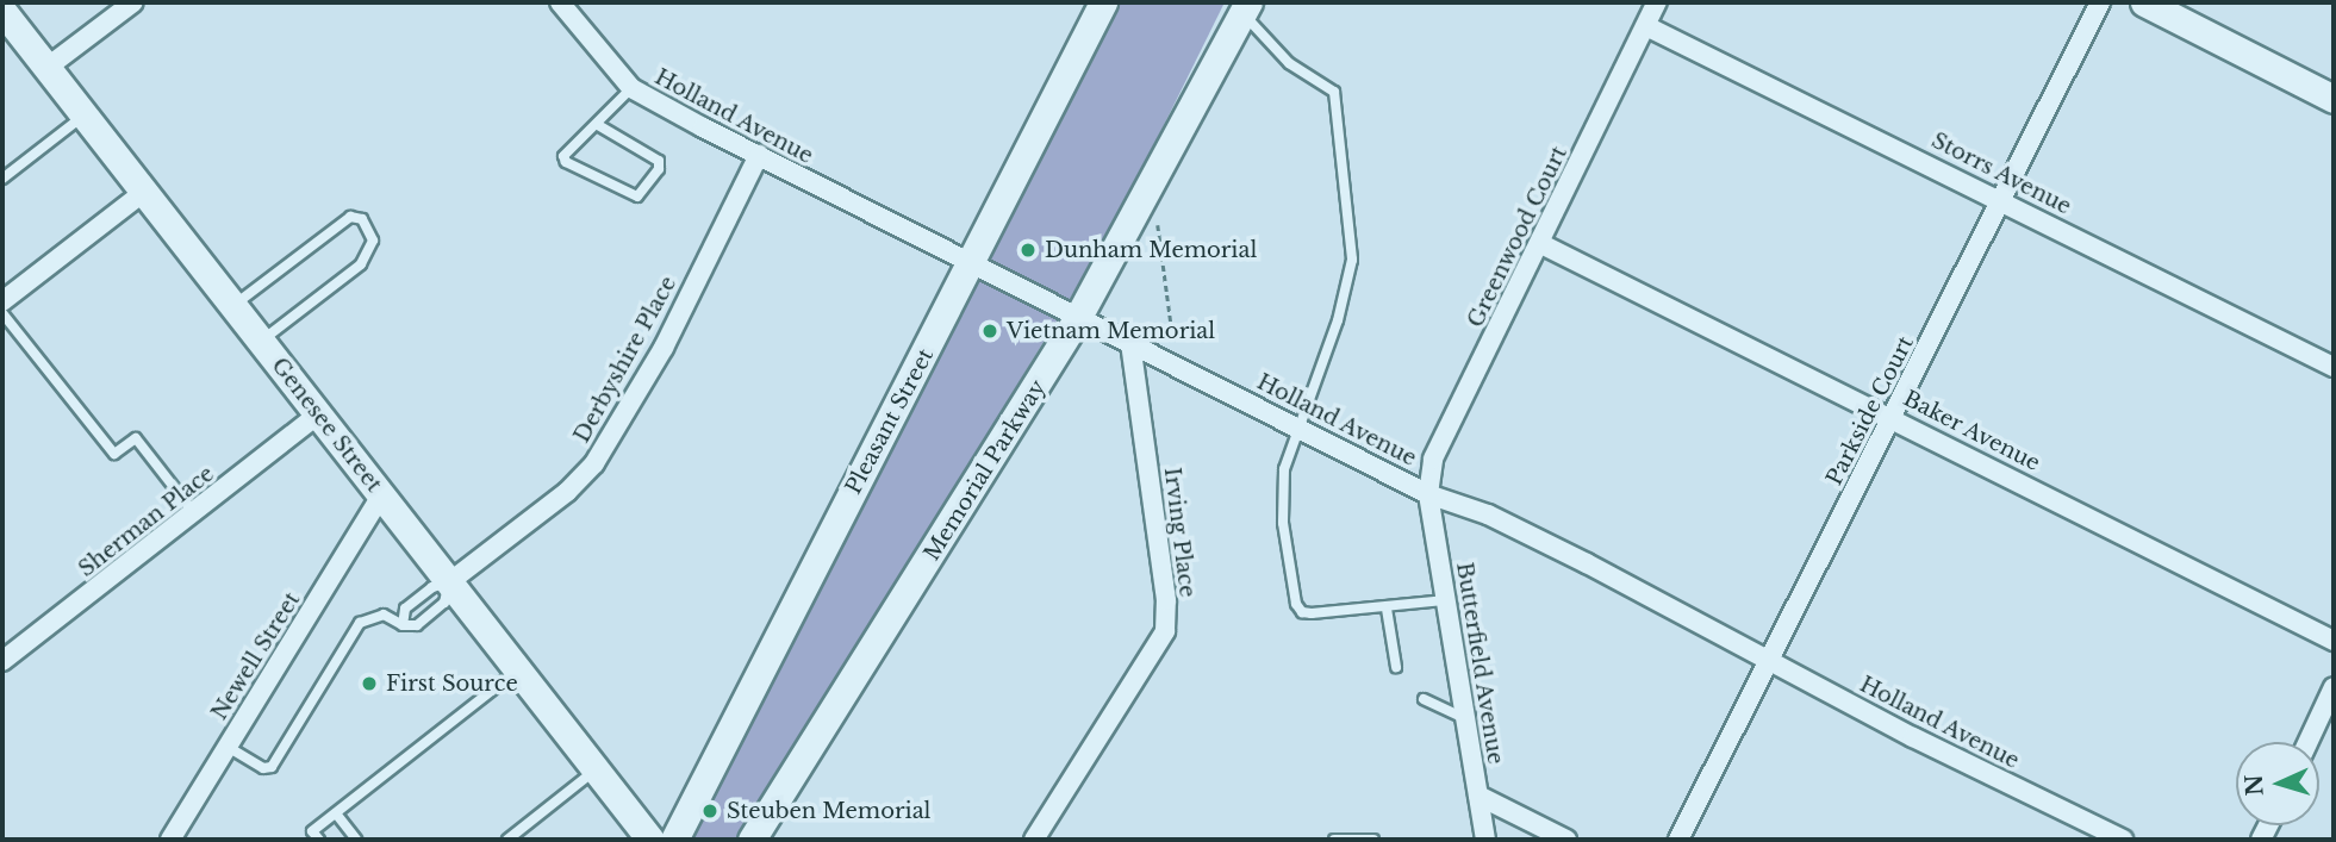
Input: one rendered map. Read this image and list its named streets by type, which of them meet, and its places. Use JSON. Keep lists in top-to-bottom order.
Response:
{
  "streets": {
    "street": [
      "Holland Avenue",
      "Storrs Avenue",
      "Greenwood Court",
      "Derbyshire Place",
      "Parkside Court",
      "Pleasant Street",
      "Genesee Street",
      "Baker Avenue",
      "Memorial Parkway",
      "Sherman Place",
      "Irving Place",
      "Newell Street",
      "Butterfield Avenue"
    ]
  },
  "crossings": [
    ["Holland Avenue", "Greenwood Court"],
    ["Holland Avenue", "Derbyshire Place"],
    ["Holland Avenue", "Parkside Court"],
    ["Holland Avenue", "Pleasant Street"],
    ["Holland Avenue", "Memorial Parkway"],
    ["Holland Avenue", "Irving Place"],
    ["Holland Avenue", "Butterfield Avenue"],
    ["Storrs Avenue", "Greenwood Court"],
    ["Storrs Avenue", "Parkside Court"],
    ["Greenwood Court", "Baker Avenue"],
    ["Greenwood Court", "Butterfield Avenue"],
    ["Derbyshire Place", "Genesee Street"],
    ["Parkside Court", "Baker Avenue"],
    ["Genesee Street", "Sherman Place"],
    ["Genesee Street", "Newell Street"]
  ],
  "places": [
    "Dunham Memorial",
    "Vietnam Memorial",
    "First Source",
    "Steuben Memorial"
  ],
  "north": "left"
}
